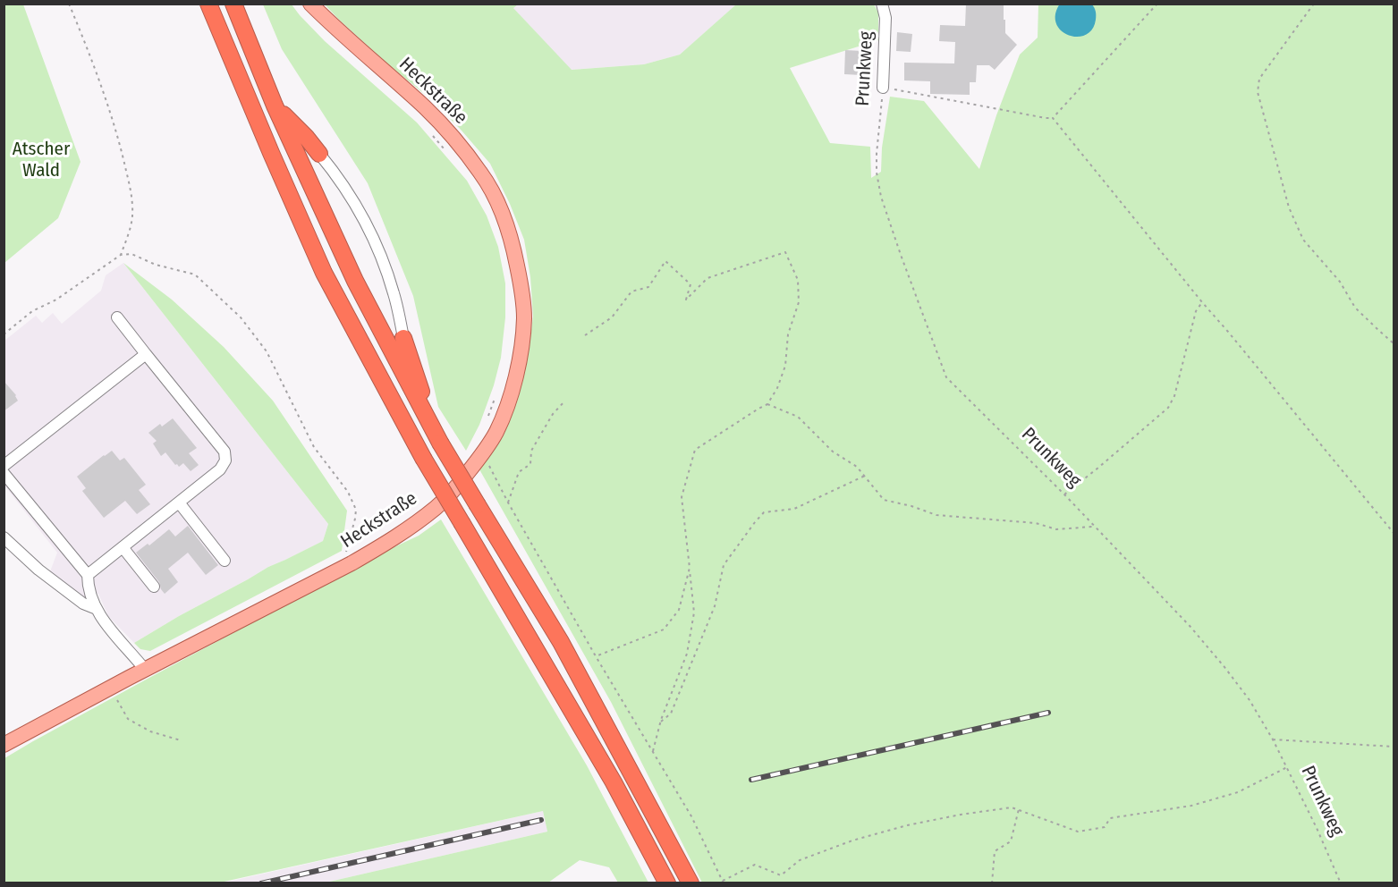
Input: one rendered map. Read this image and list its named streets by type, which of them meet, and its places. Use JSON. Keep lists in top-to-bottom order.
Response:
{
  "streets": {
    "main road": ["Heckstraße"],
    "street": ["Prunkweg"]
  },
  "parks": ["Atscher Wald"]
}
